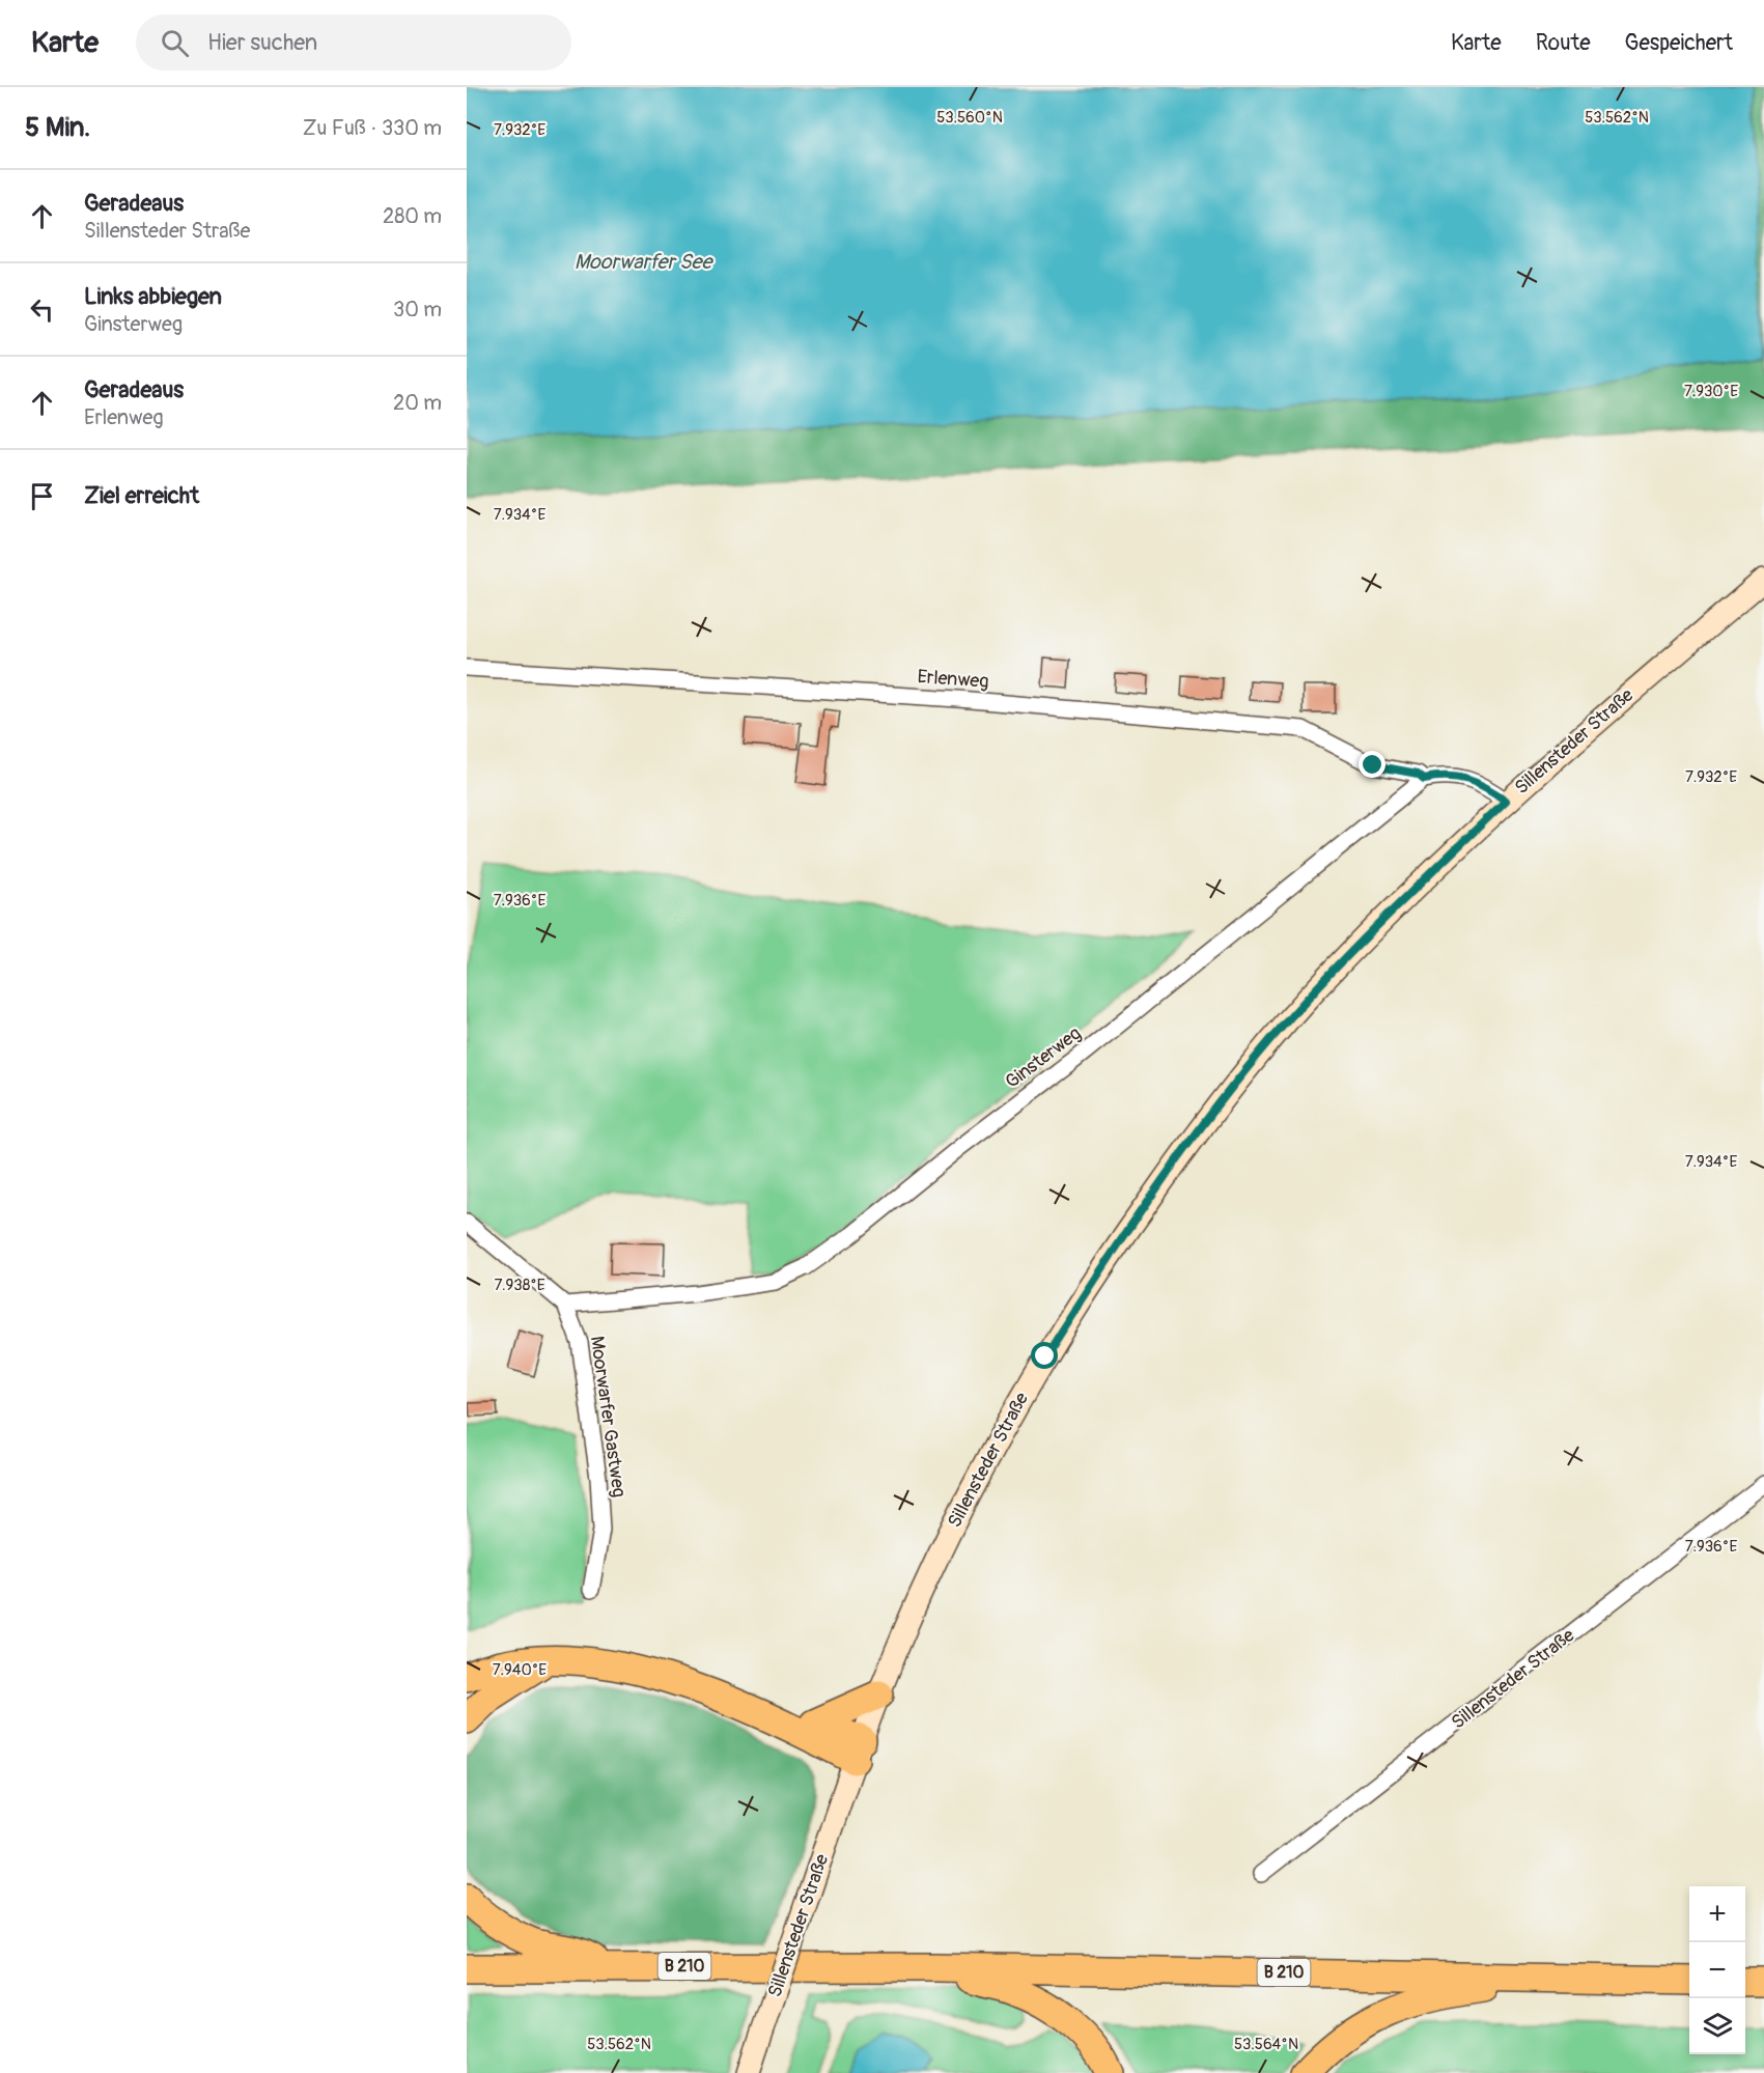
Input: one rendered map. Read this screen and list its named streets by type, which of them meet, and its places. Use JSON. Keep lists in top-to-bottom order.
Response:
{
  "streets": {
    "highway": ["B 210"],
    "street": [
      "Erlenweg",
      "Sillensteder Straße",
      "Ginsterweg",
      "Moorwarfer Gastweg"
    ]
  },
  "crossings": [
    ["Erlenweg", "Ginsterweg"],
    ["Ginsterweg", "Moorwarfer Gastweg"]
  ],
  "water": ["Moorwarfer See"],
  "page": {
    "header": "Karte",
    "search": "Hier suchen",
    "nav": ["Karte", "Route", "Gespeichert"],
    "heading": ["5 Min.", "Zu Fuß · 330 m"],
    "list": [
      ["Geradeaus", "Sillensteder Straße", "280 m"],
      ["Links abbiegen", "Ginsterweg", "30 m"],
      ["Geradeaus", "Erlenweg", "20 m"],
      "Ziel erreicht"
    ],
    "map_buttons": ["+", "−"]
  },
  "coordinates": [
    "53.560°N",
    "53.562°N",
    "7.932°E",
    "7.930°E",
    "7.934°E",
    "7.936°E",
    "7.938°E",
    "7.940°E",
    "53.564°N"
  ]
}
